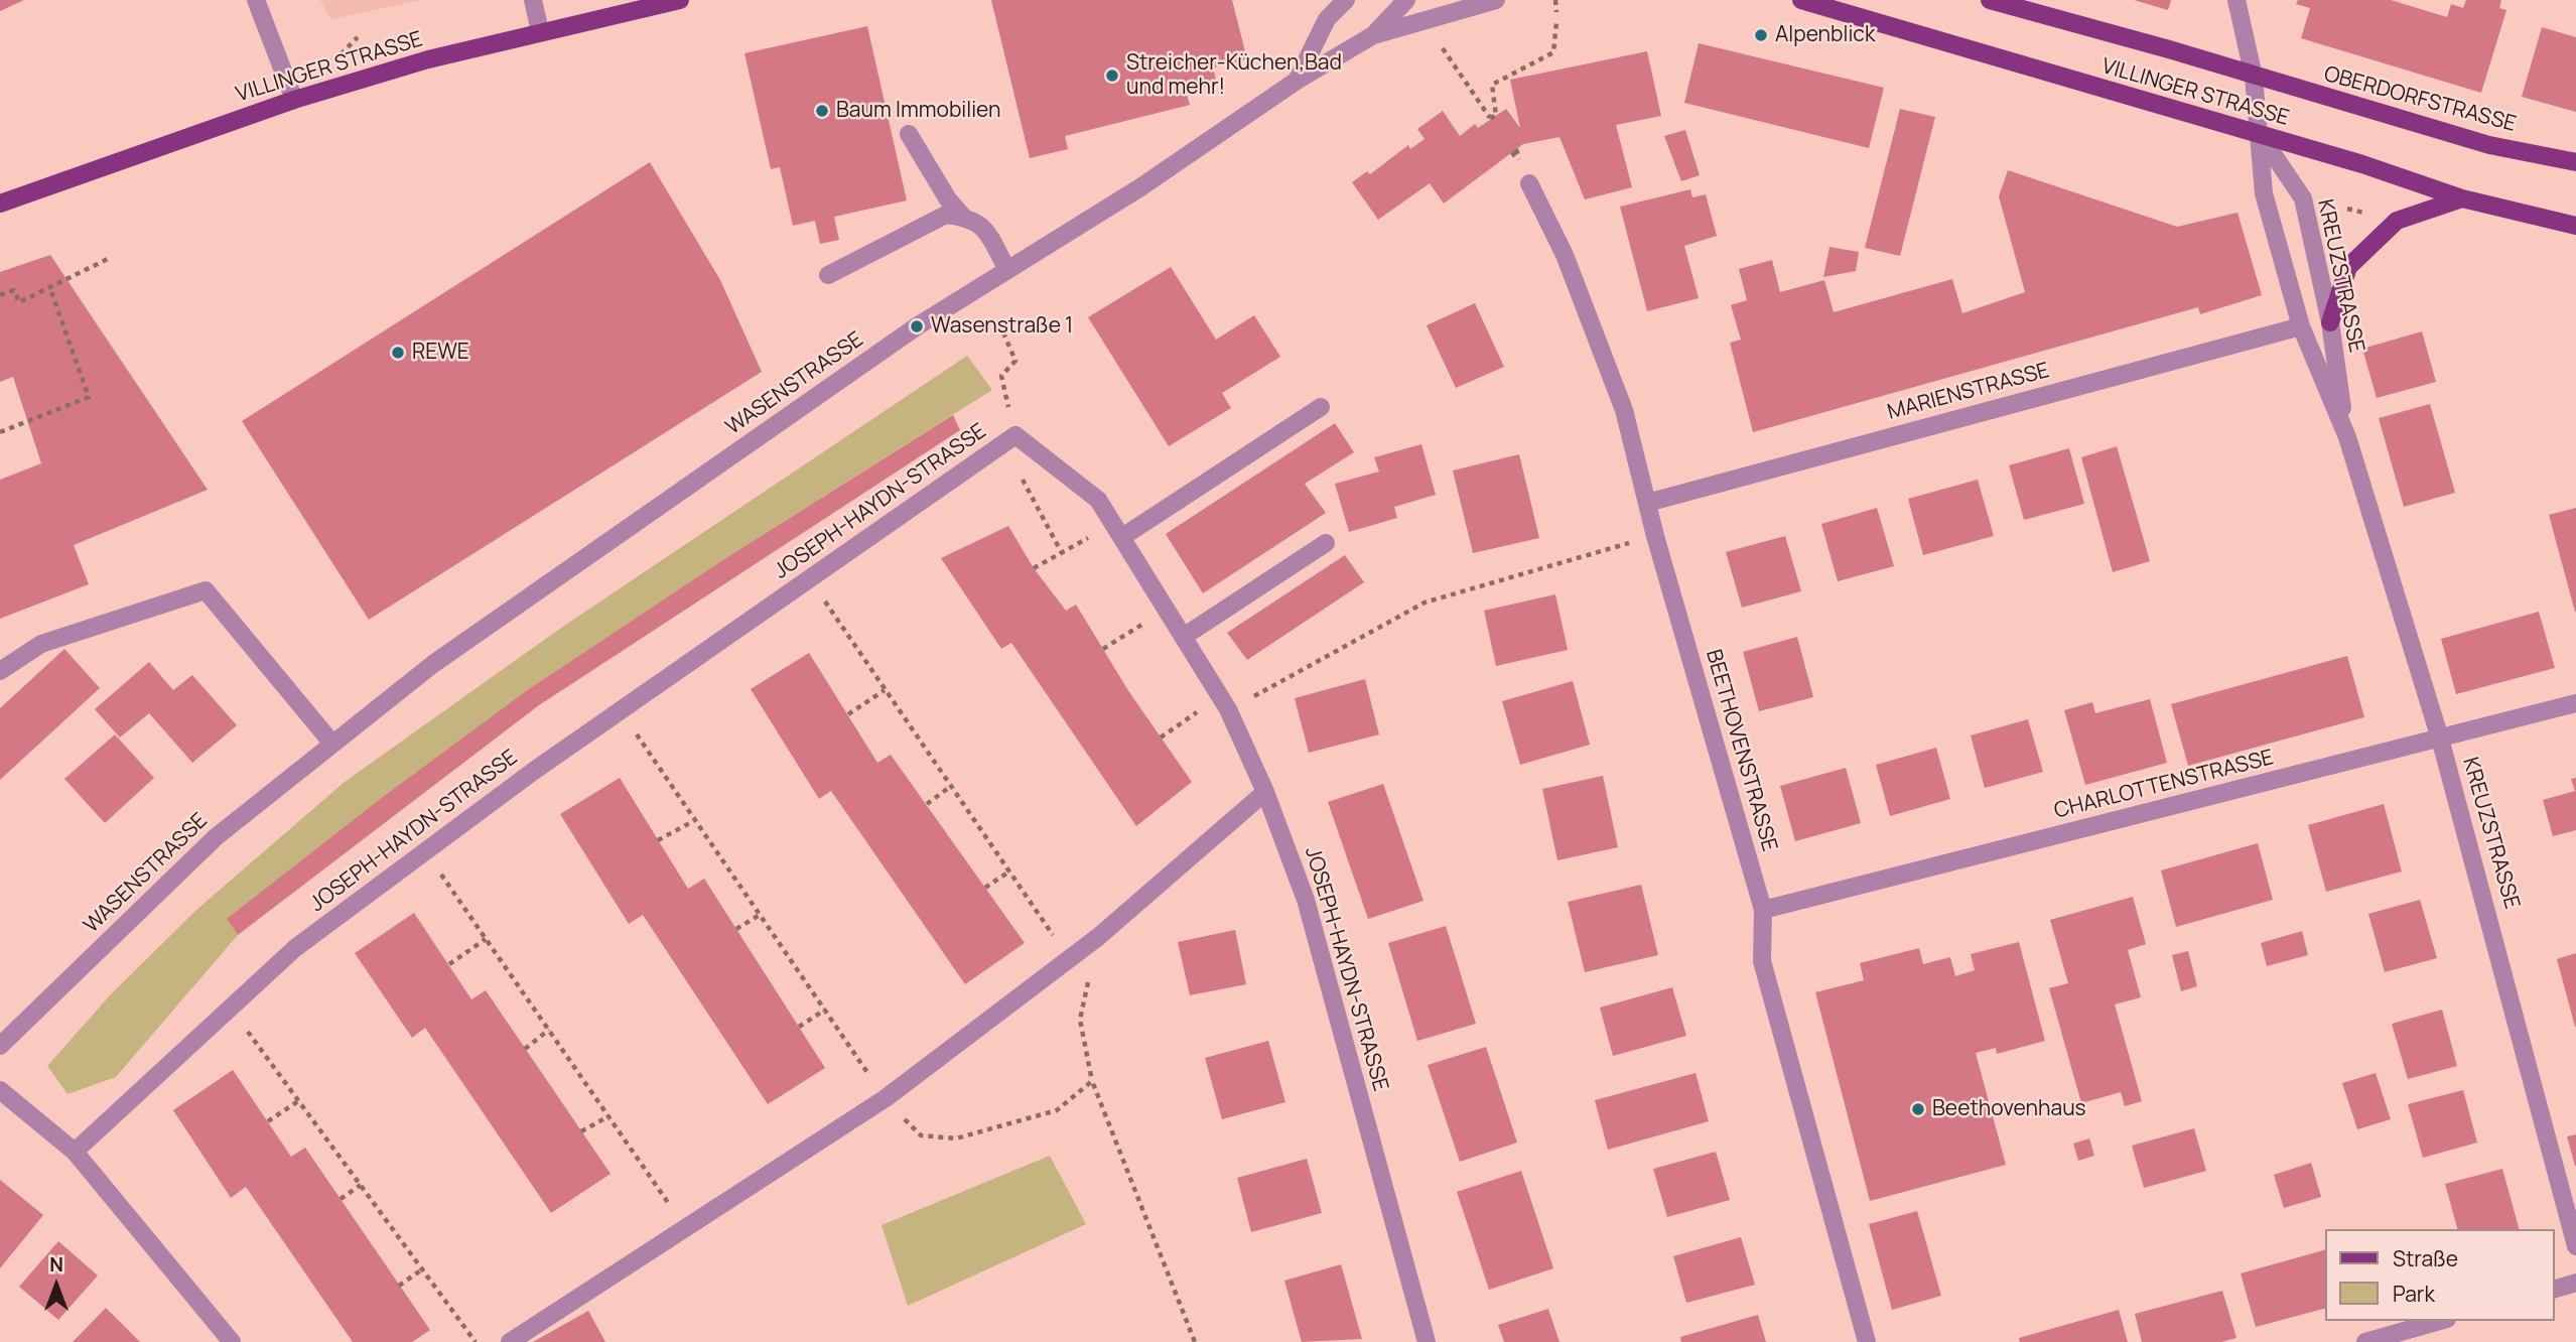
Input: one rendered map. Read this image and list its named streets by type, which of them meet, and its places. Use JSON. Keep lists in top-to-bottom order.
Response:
{
  "streets": {
    "main road": ["VILLINGER STRASSE", "OBERDORFSTRASSE"],
    "street": [
      "KREUZSTRASSE",
      "WASENSTRASSE",
      "MARIENSTRASSE",
      "JOSEPH-HAYDN-STRASSE",
      "BEETHOVENSTRASSE",
      "CHARLOTTENSTRASSE"
    ]
  },
  "crossings": [
    ["VILLINGER STRASSE", "OBERDORFSTRASSE"],
    ["VILLINGER STRASSE", "KREUZSTRASSE"],
    ["OBERDORFSTRASSE", "KREUZSTRASSE"],
    ["KREUZSTRASSE", "MARIENSTRASSE"],
    ["KREUZSTRASSE", "CHARLOTTENSTRASSE"],
    ["MARIENSTRASSE", "BEETHOVENSTRASSE"],
    ["BEETHOVENSTRASSE", "CHARLOTTENSTRASSE"]
  ],
  "places": [
    "Alpenblick",
    "Streicher-Küchen,Bad und mehr!",
    "Baum Immobilien",
    "Wasenstraße 1",
    "REWE",
    "Beethovenhaus"
  ],
  "legend": ["Straße", "Park"],
  "north": "top"
}
